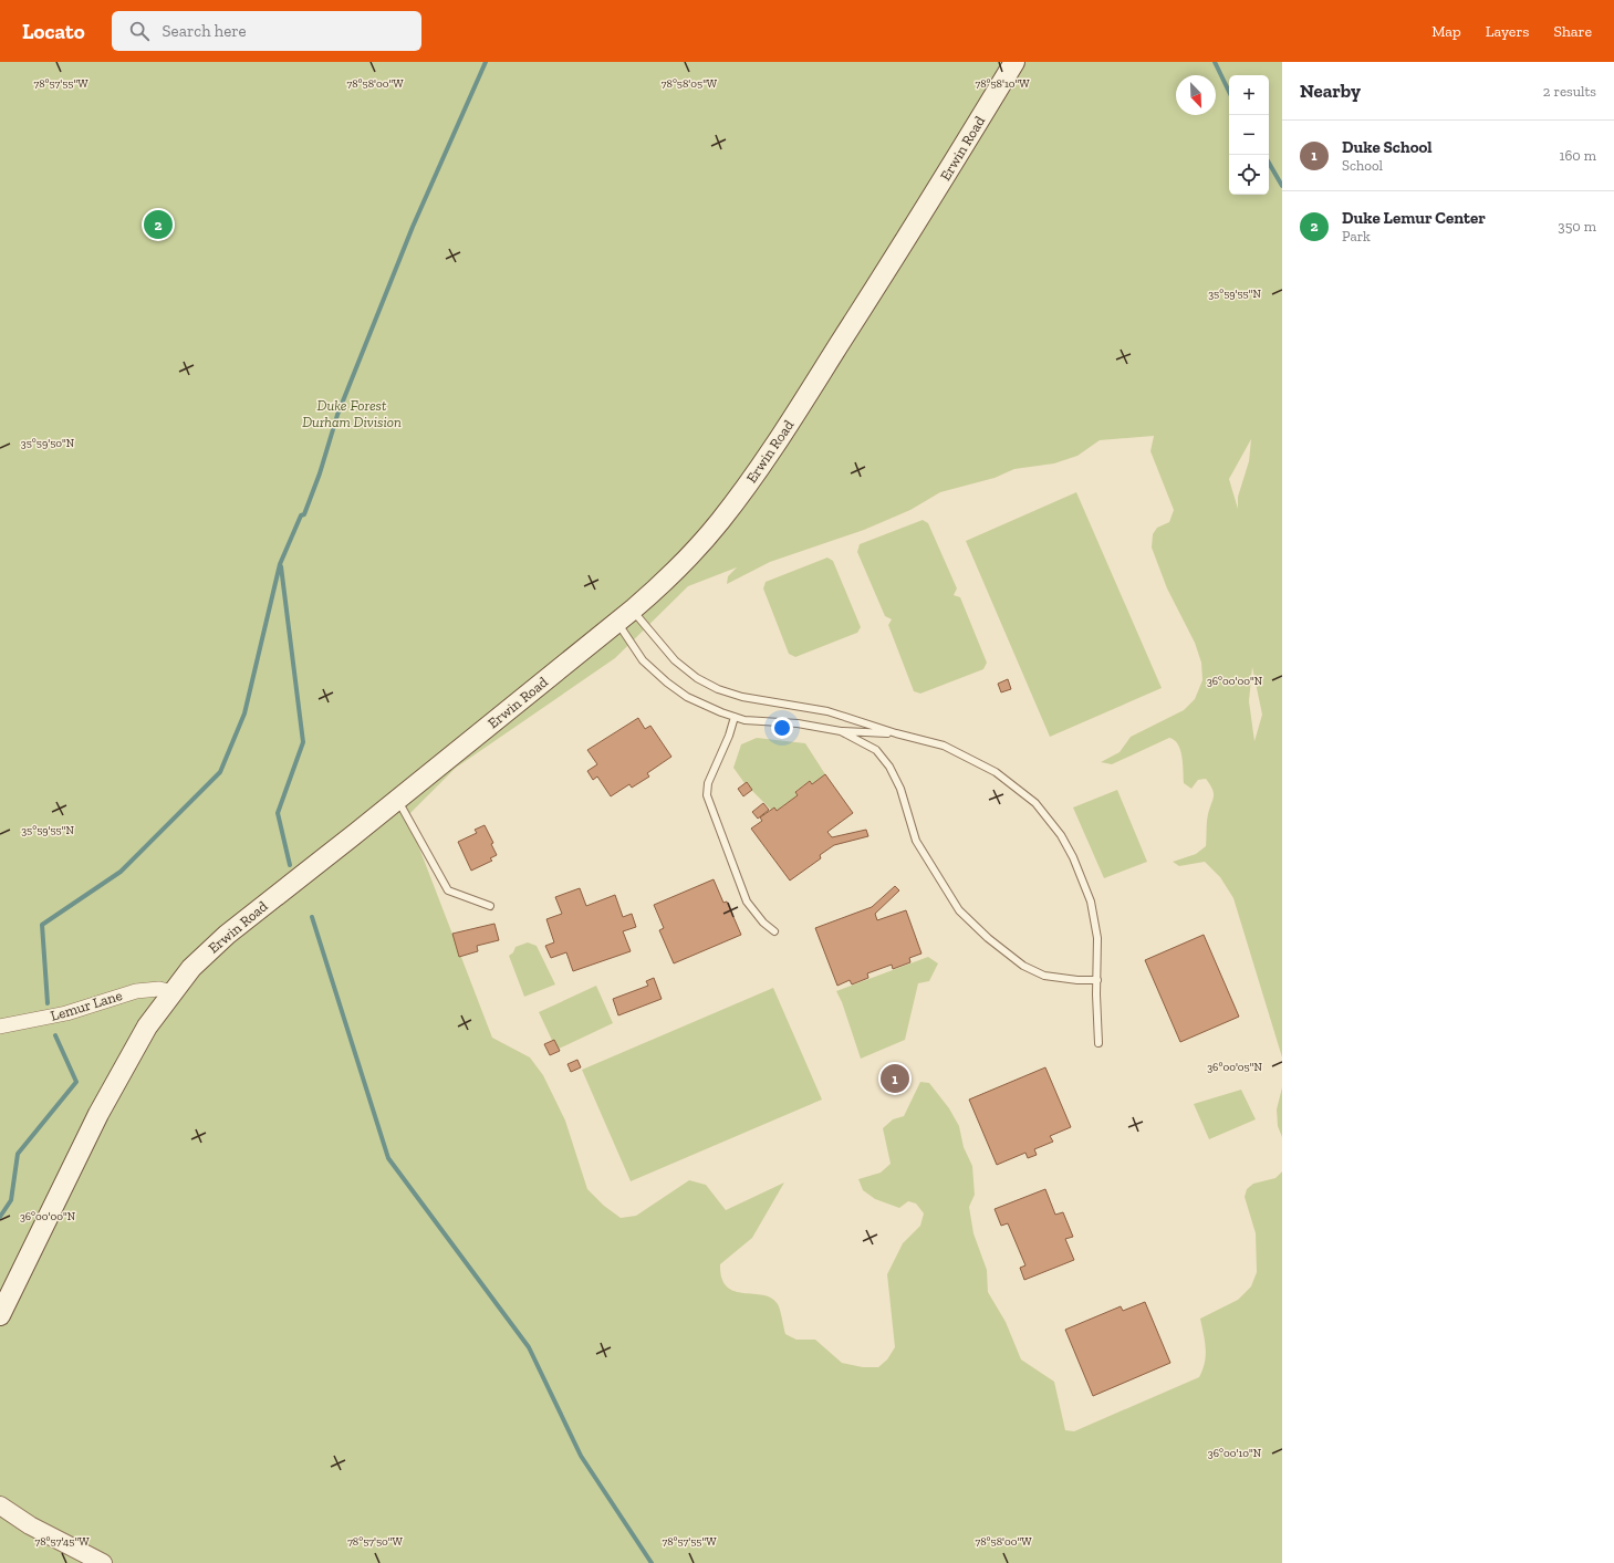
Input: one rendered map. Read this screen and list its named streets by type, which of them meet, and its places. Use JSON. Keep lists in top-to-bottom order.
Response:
{
  "streets": {
    "main road": ["Erwin Road"],
    "street": ["Lemur Lane"]
  },
  "crossings": [
    ["Erwin Road", "Lemur Lane"]
  ],
  "parks": ["Duke Forest Durham Division"],
  "north": "bottom right",
  "page": {
    "header": "Locato",
    "search": "Search here",
    "nav": ["Map", "Layers", "Share"],
    "heading": ["Nearby", "2 results"],
    "map_buttons": ["+", "−"],
    "list": [
      {
        "mark": "1",
        "name": "Duke School",
        "note": "School",
        "value": "160 m"
      },
      {
        "mark": "2",
        "name": "Duke Lemur Center",
        "note": "Park",
        "value": "350 m"
      }
    ],
    "pins": ["2", "1"]
  },
  "coordinates": [
    "78°57'55\"W",
    "78°58'00\"W",
    "78°58'05\"W",
    "78°58'10\"W",
    "35°59'55\"N",
    "35°59'50\"N",
    "36°00'00\"N",
    "36°00'05\"N",
    "36°00'10\"N",
    "78°57'45\"W",
    "78°57'50\"W"
  ]
}
